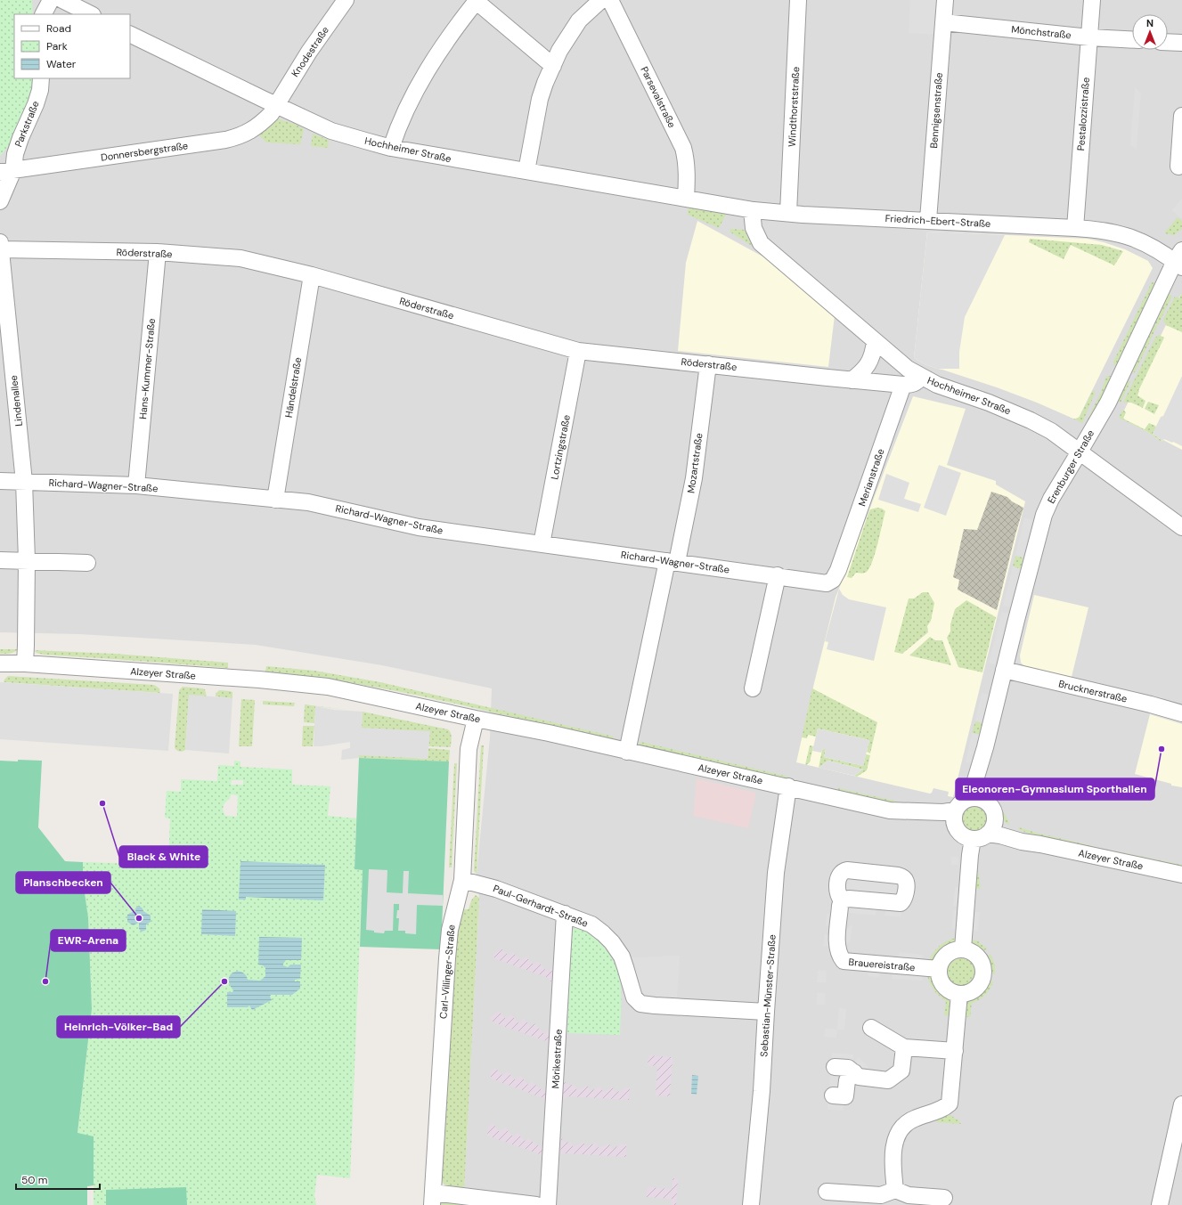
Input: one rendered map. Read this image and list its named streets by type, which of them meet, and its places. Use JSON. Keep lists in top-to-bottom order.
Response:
{
  "streets": {
    "street": [
      "Mönchstraße",
      "Knodestraße",
      "Parsevalstraße",
      "Windthorststraße",
      "Bennigsenstraße",
      "Pestalozzistraße",
      "Parkstraße",
      "Hochheimer Straße",
      "Donnersbergstraße",
      "Friedrich-Ebert-Straße",
      "Röderstraße",
      "Hans-Kummer-Straße",
      "Händelstraße",
      "Lindenallee",
      "Lortzingstraße",
      "Mozartstraße",
      "Erenburger Straße",
      "Merianstraße",
      "Richard-Wagner-Straße",
      "Alzeyer Straße",
      "Brucknerstraße",
      "Paul-Gerhardt-Straße",
      "Brauereistraße",
      "Carl-Villinger-Straße",
      "Sebastian-Münster-Straße",
      "Mörikestraße"
    ]
  },
  "crossings": [
    ["Mönchstraße", "Bennigsenstraße"],
    ["Mönchstraße", "Pestalozzistraße"],
    ["Knodestraße", "Hochheimer Straße"],
    ["Knodestraße", "Donnersbergstraße"],
    ["Parsevalstraße", "Hochheimer Straße"],
    ["Parsevalstraße", "Friedrich-Ebert-Straße"],
    ["Windthorststraße", "Friedrich-Ebert-Straße"],
    ["Bennigsenstraße", "Friedrich-Ebert-Straße"],
    ["Pestalozzistraße", "Friedrich-Ebert-Straße"],
    ["Parkstraße", "Donnersbergstraße"],
    ["Hochheimer Straße", "Donnersbergstraße"],
    ["Hochheimer Straße", "Friedrich-Ebert-Straße"],
    ["Hochheimer Straße", "Röderstraße"],
    ["Hochheimer Straße", "Erenburger Straße"],
    ["Friedrich-Ebert-Straße", "Erenburger Straße"],
    ["Röderstraße", "Hans-Kummer-Straße"],
    ["Röderstraße", "Händelstraße"],
    ["Röderstraße", "Lindenallee"],
    ["Röderstraße", "Lortzingstraße"],
    ["Röderstraße", "Mozartstraße"],
    ["Röderstraße", "Merianstraße"],
    ["Hans-Kummer-Straße", "Richard-Wagner-Straße"],
    ["Händelstraße", "Richard-Wagner-Straße"],
    ["Lindenallee", "Richard-Wagner-Straße"],
    ["Lindenallee", "Alzeyer Straße"],
    ["Lortzingstraße", "Richard-Wagner-Straße"],
    ["Mozartstraße", "Richard-Wagner-Straße"],
    ["Mozartstraße", "Alzeyer Straße"],
    ["Erenburger Straße", "Alzeyer Straße"],
    ["Erenburger Straße", "Brucknerstraße"],
    ["Merianstraße", "Richard-Wagner-Straße"],
    ["Alzeyer Straße", "Carl-Villinger-Straße"],
    ["Alzeyer Straße", "Sebastian-Münster-Straße"],
    ["Paul-Gerhardt-Straße", "Carl-Villinger-Straße"],
    ["Paul-Gerhardt-Straße", "Sebastian-Münster-Straße"],
    ["Paul-Gerhardt-Straße", "Mörikestraße"]
  ],
  "places": [
    "Eleonoren-Gymnasium Sporthallen",
    "Black & White",
    "Planschbecken",
    "EWR-Arena",
    "Heinrich-Völker-Bad"
  ],
  "legend": ["Road", "Park", "Water"],
  "scale_bar": "50 m",
  "north": "top"
}
